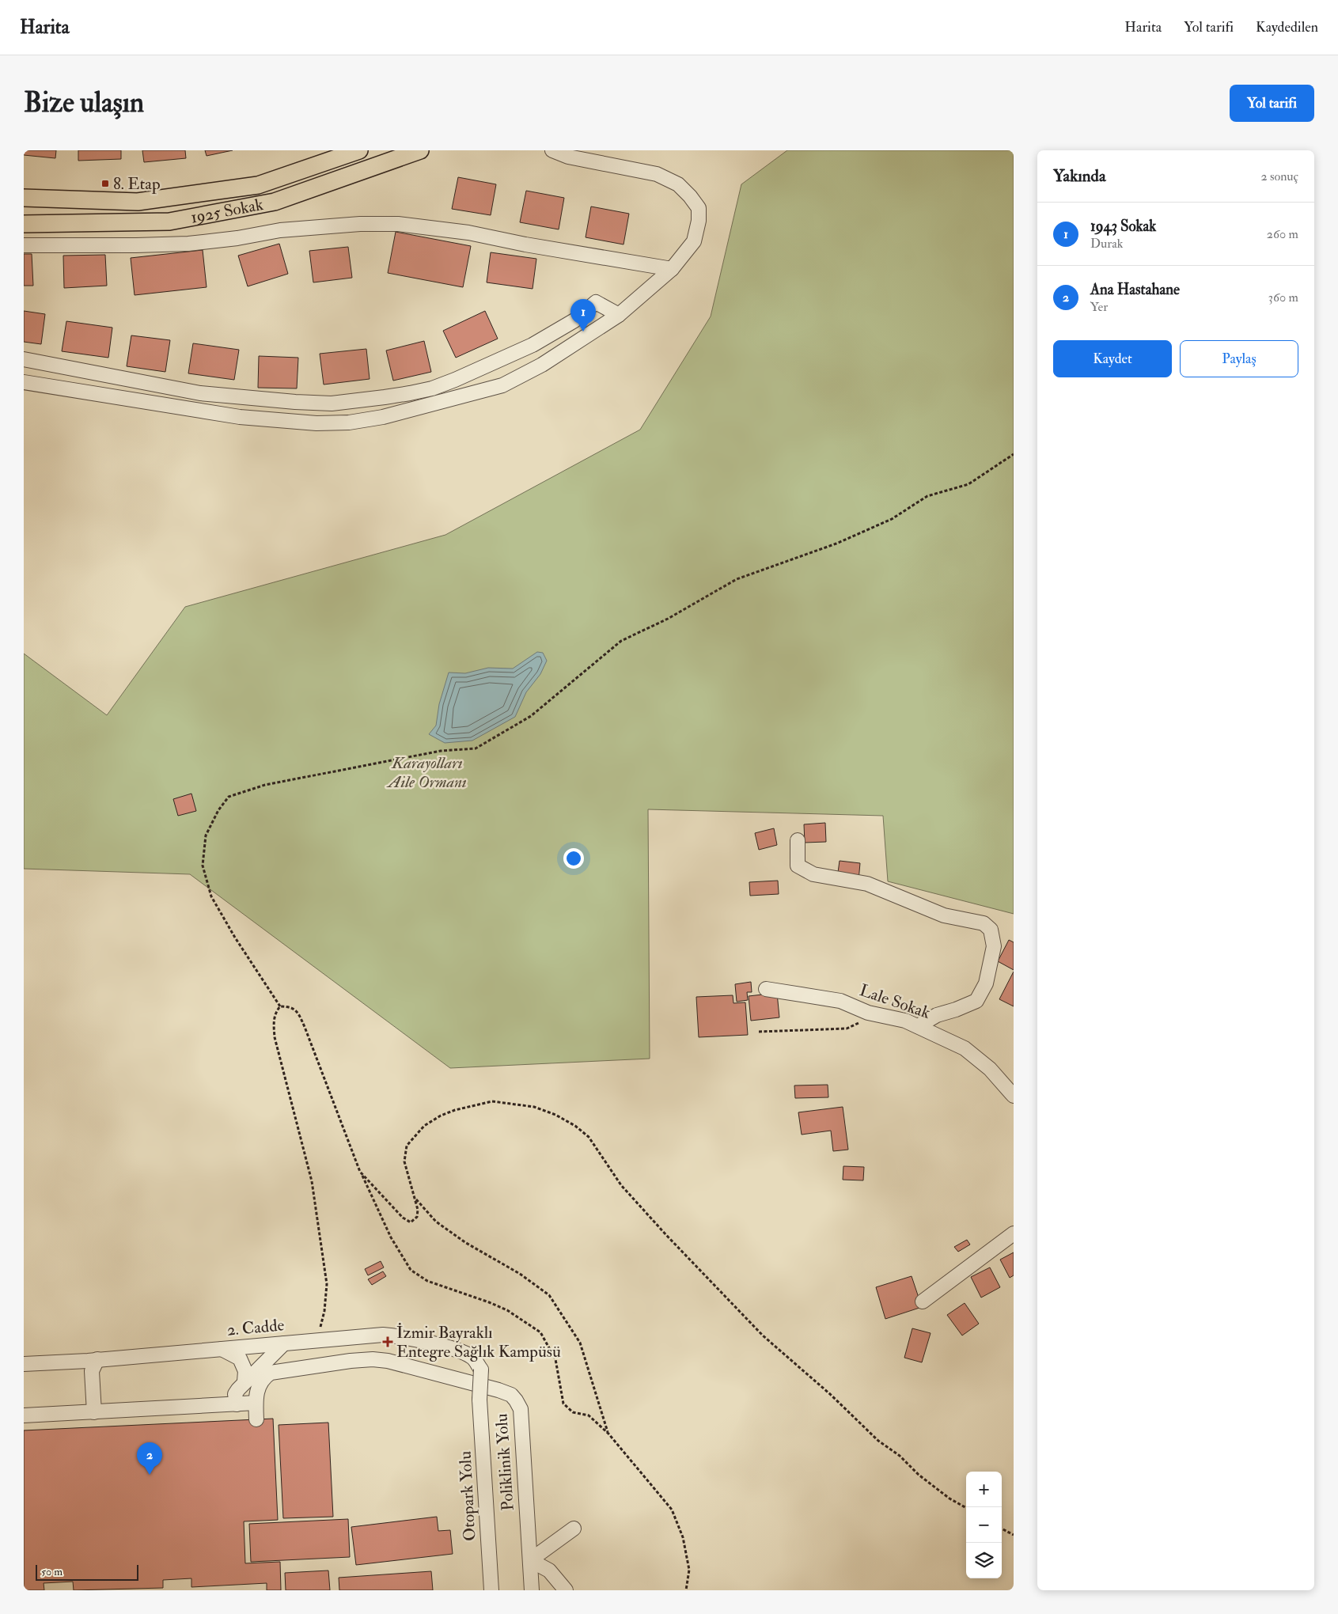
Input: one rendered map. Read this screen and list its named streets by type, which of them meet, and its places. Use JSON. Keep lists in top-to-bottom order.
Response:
{
  "streets": {
    "main road": ["1925 Sokak"],
    "street": [
      "Lale Sokak",
      "2. Cadde",
      "Poliklinik Yolu",
      "Otopark Yolu"
    ]
  },
  "crossings": [
    ["2. Cadde", "Otopark Yolu"]
  ],
  "parks": ["Karayolları Aile Ormanı"],
  "places": {
    "transit": ["8. Etap"],
    "health": ["İzmir Bayraklı Entegre Sağlık Kampüsü"]
  },
  "scale_bar": "50 m",
  "page": {
    "header": "Harita",
    "nav": ["Harita", "Yol tarifi", "Kaydedilen"],
    "buttons": [
      "Yol tarifi",
      ["Kaydet", "Paylaş"]
    ],
    "title": "Bize ulaşın",
    "heading": ["Yakında", "2 sonuç"],
    "list": [
      {
        "mark": "1",
        "name": "1943 Sokak",
        "note": "Durak",
        "value": "260 m"
      },
      {
        "mark": "2",
        "name": "Ana Hastahane",
        "note": "Yer",
        "value": "360 m"
      }
    ],
    "pins": ["1", "2"],
    "map_buttons": ["+", "−"],
    "scale": "50 m"
  }
}
